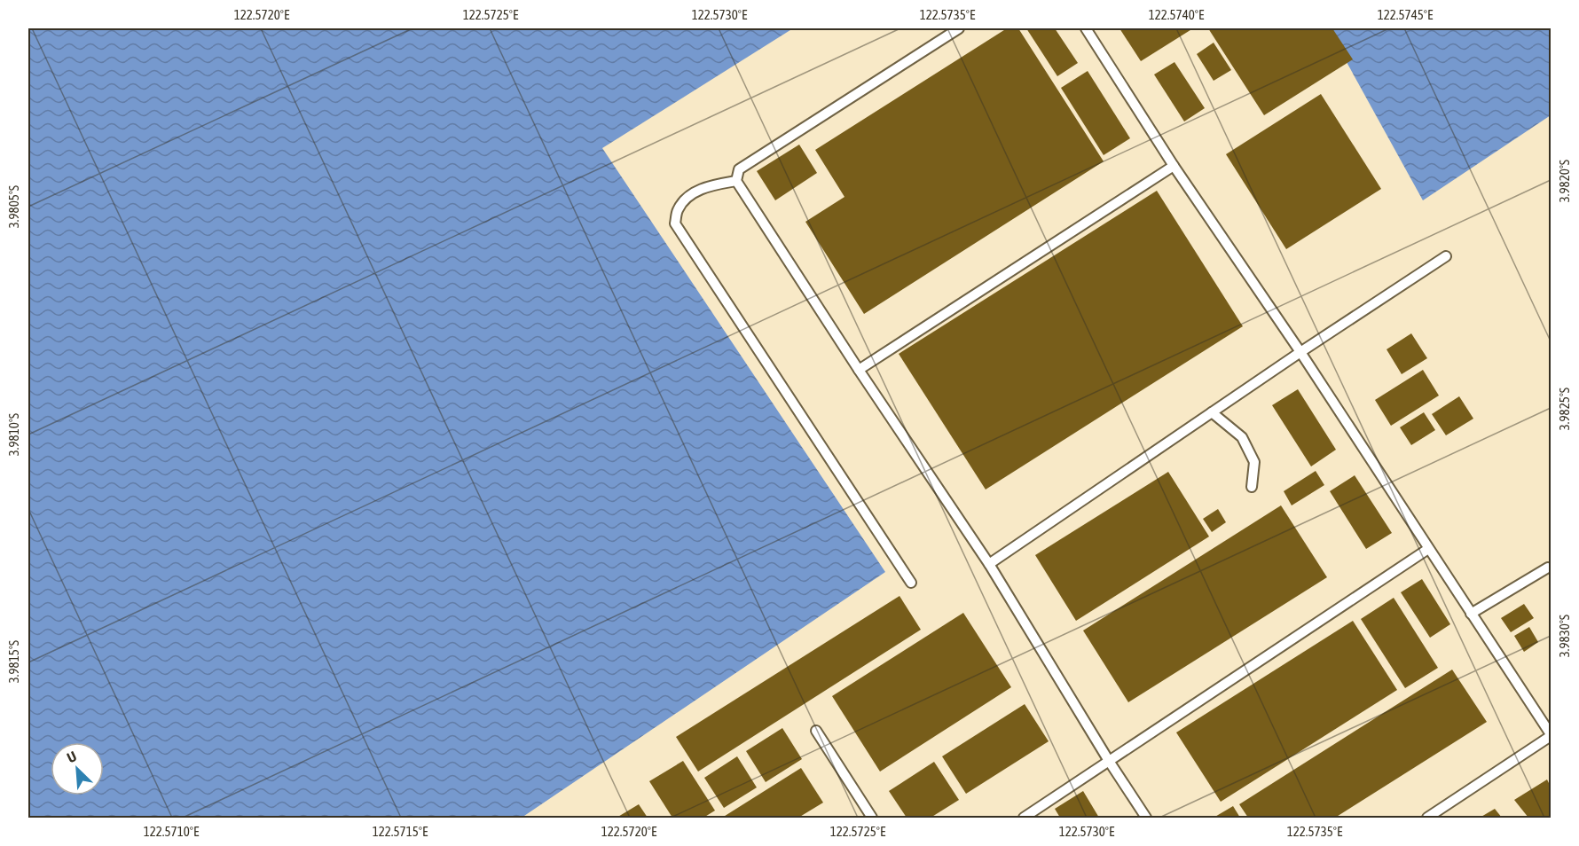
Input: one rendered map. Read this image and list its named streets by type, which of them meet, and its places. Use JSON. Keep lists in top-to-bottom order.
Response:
{
  "north": "top left",
  "coordinates": [
    "122.5720°E",
    "122.5725°E",
    "122.5730°E",
    "122.5735°E",
    "122.5740°E",
    "122.5745°E",
    "3.9820°S",
    "3.9805°S",
    "3.9825°S",
    "3.9810°S",
    "3.9830°S",
    "3.9815°S",
    "122.5710°E",
    "122.5715°E"
  ]
}
